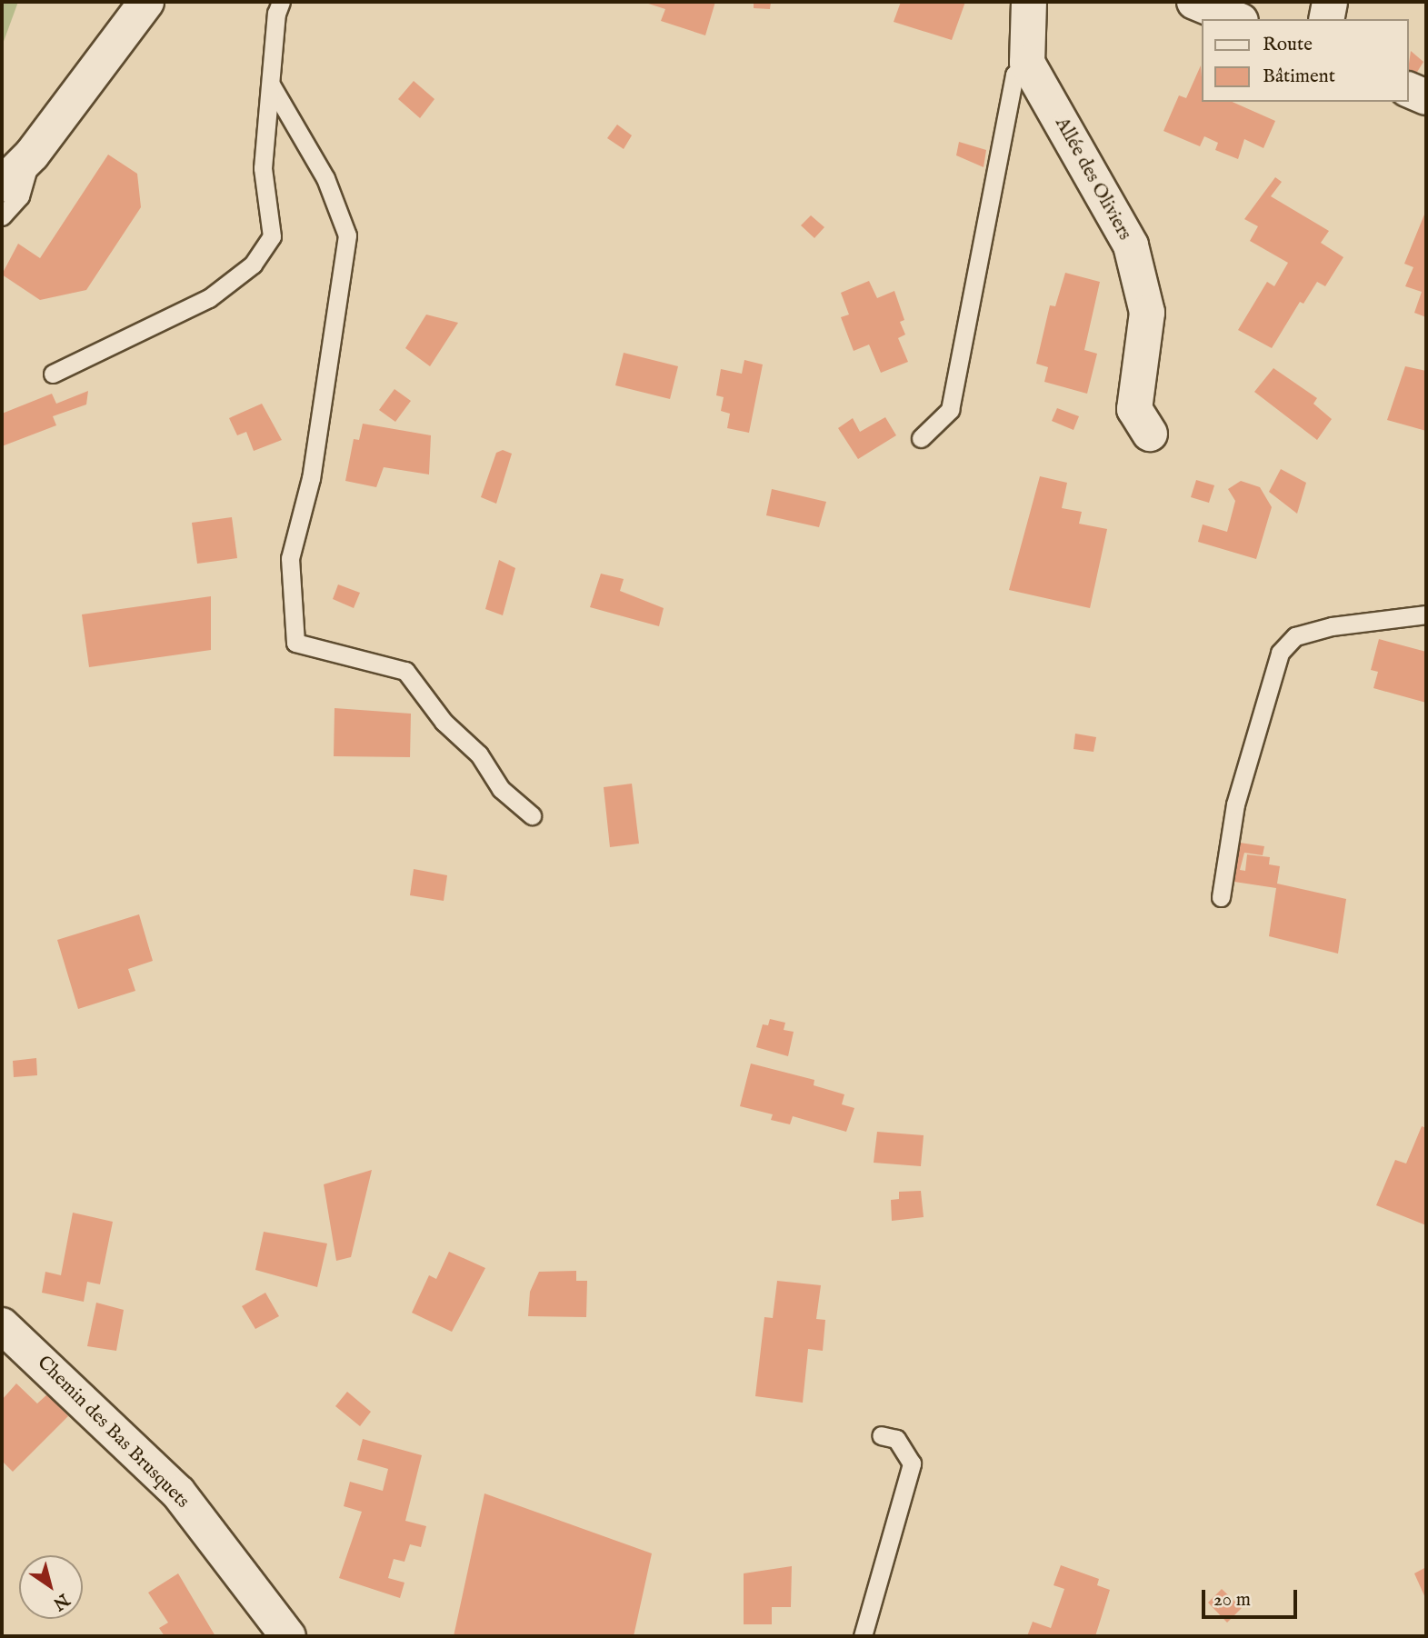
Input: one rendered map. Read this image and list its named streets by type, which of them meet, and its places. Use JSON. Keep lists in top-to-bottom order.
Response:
{
  "streets": {
    "street": ["Allée des Oliviers", "Chemin des Bas Brusquets"]
  },
  "legend": ["Route", "Bâtiment"],
  "scale_bar": "20 m",
  "north": "bottom right"
}
